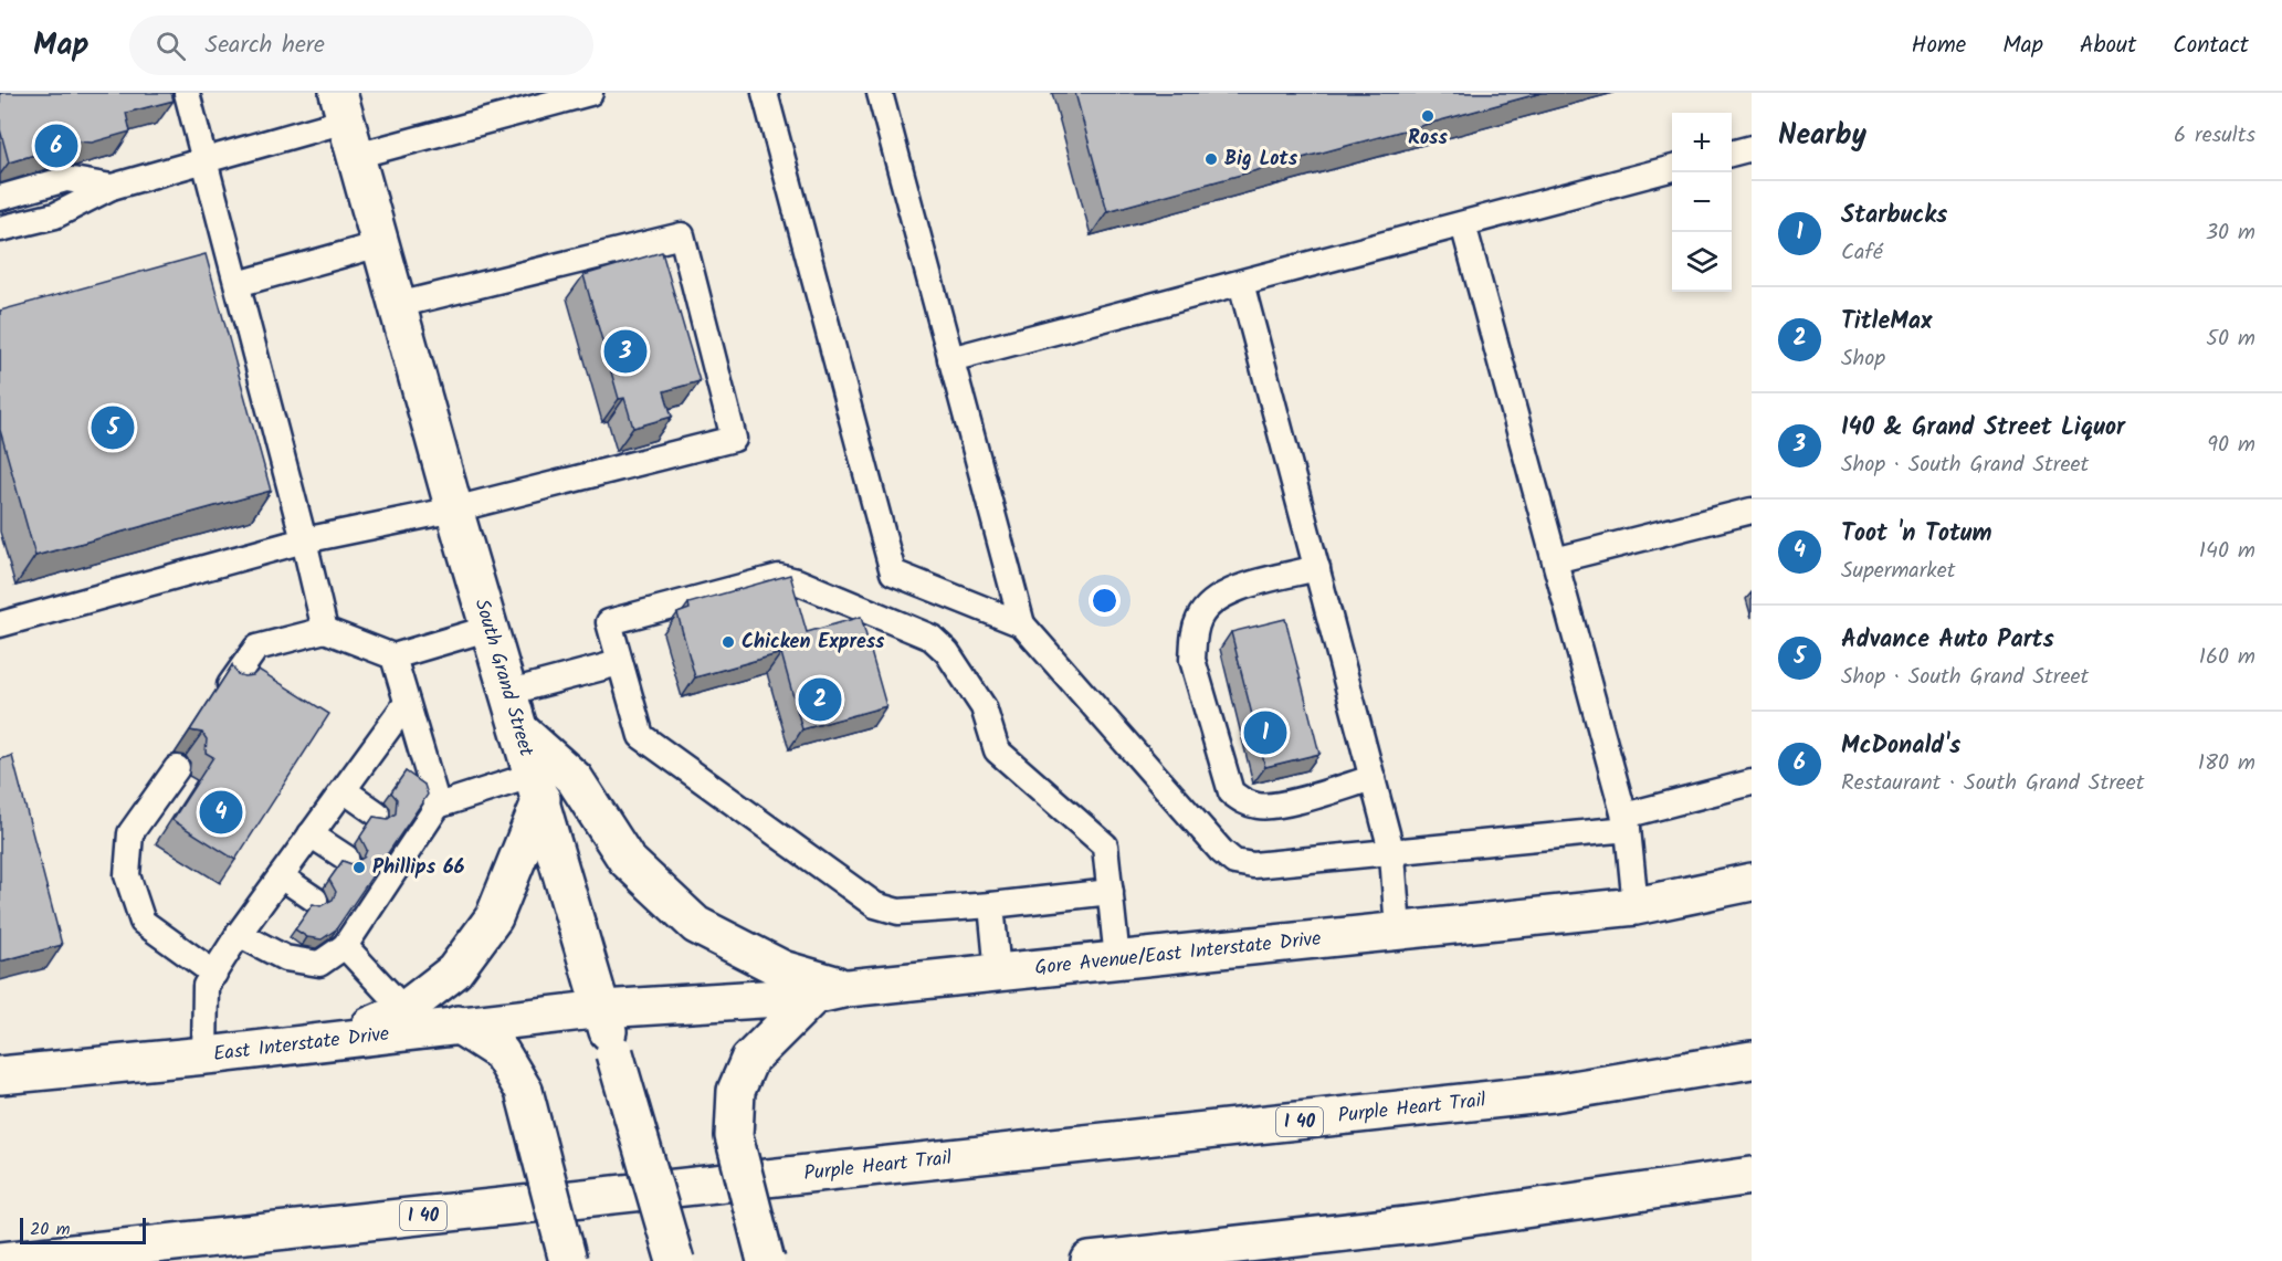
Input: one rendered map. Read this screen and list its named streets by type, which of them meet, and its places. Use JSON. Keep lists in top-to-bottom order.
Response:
{
  "streets": {
    "main road": [
      "South Grand Street",
      "Gore Avenue/East Interstate Drive",
      "East Interstate Drive",
      "Purple Heart Trail",
      "I 40"
    ]
  },
  "crossings": [
    ["South Grand Street", "Gore Avenue/East Interstate Drive"],
    ["South Grand Street", "East Interstate Drive"],
    ["Gore Avenue/East Interstate Drive", "East Interstate Drive"]
  ],
  "places": [
    "Ross",
    "Big Lots",
    "Chicken Express",
    "Phillips 66"
  ],
  "scale_bar": "20 m",
  "page": {
    "header": "Map",
    "search": "Search here",
    "nav": [
      "Home",
      "Map",
      "About",
      "Contact"
    ],
    "heading": ["Nearby", "6 results"],
    "map_buttons": ["+", "−"],
    "pins": [
      "6",
      "3",
      "5",
      "2",
      "1",
      "4"
    ],
    "list": [
      {
        "mark": "1",
        "name": "Starbucks",
        "note": "Café",
        "value": "30 m"
      },
      {
        "mark": "2",
        "name": "TitleMax",
        "note": "Shop",
        "value": "50 m"
      },
      {
        "mark": "3",
        "name": "I40 & Grand Street Liquor",
        "note": "Shop · South Grand Street",
        "value": "90 m"
      },
      {
        "mark": "4",
        "name": "Toot 'n Totum",
        "note": "Supermarket",
        "value": "140 m"
      },
      {
        "mark": "5",
        "name": "Advance Auto Parts",
        "note": "Shop · South Grand Street",
        "value": "160 m"
      },
      {
        "mark": "6",
        "name": "McDonald's",
        "note": "Restaurant · South Grand Street",
        "value": "180 m"
      }
    ],
    "scale": "20 m"
  }
}
